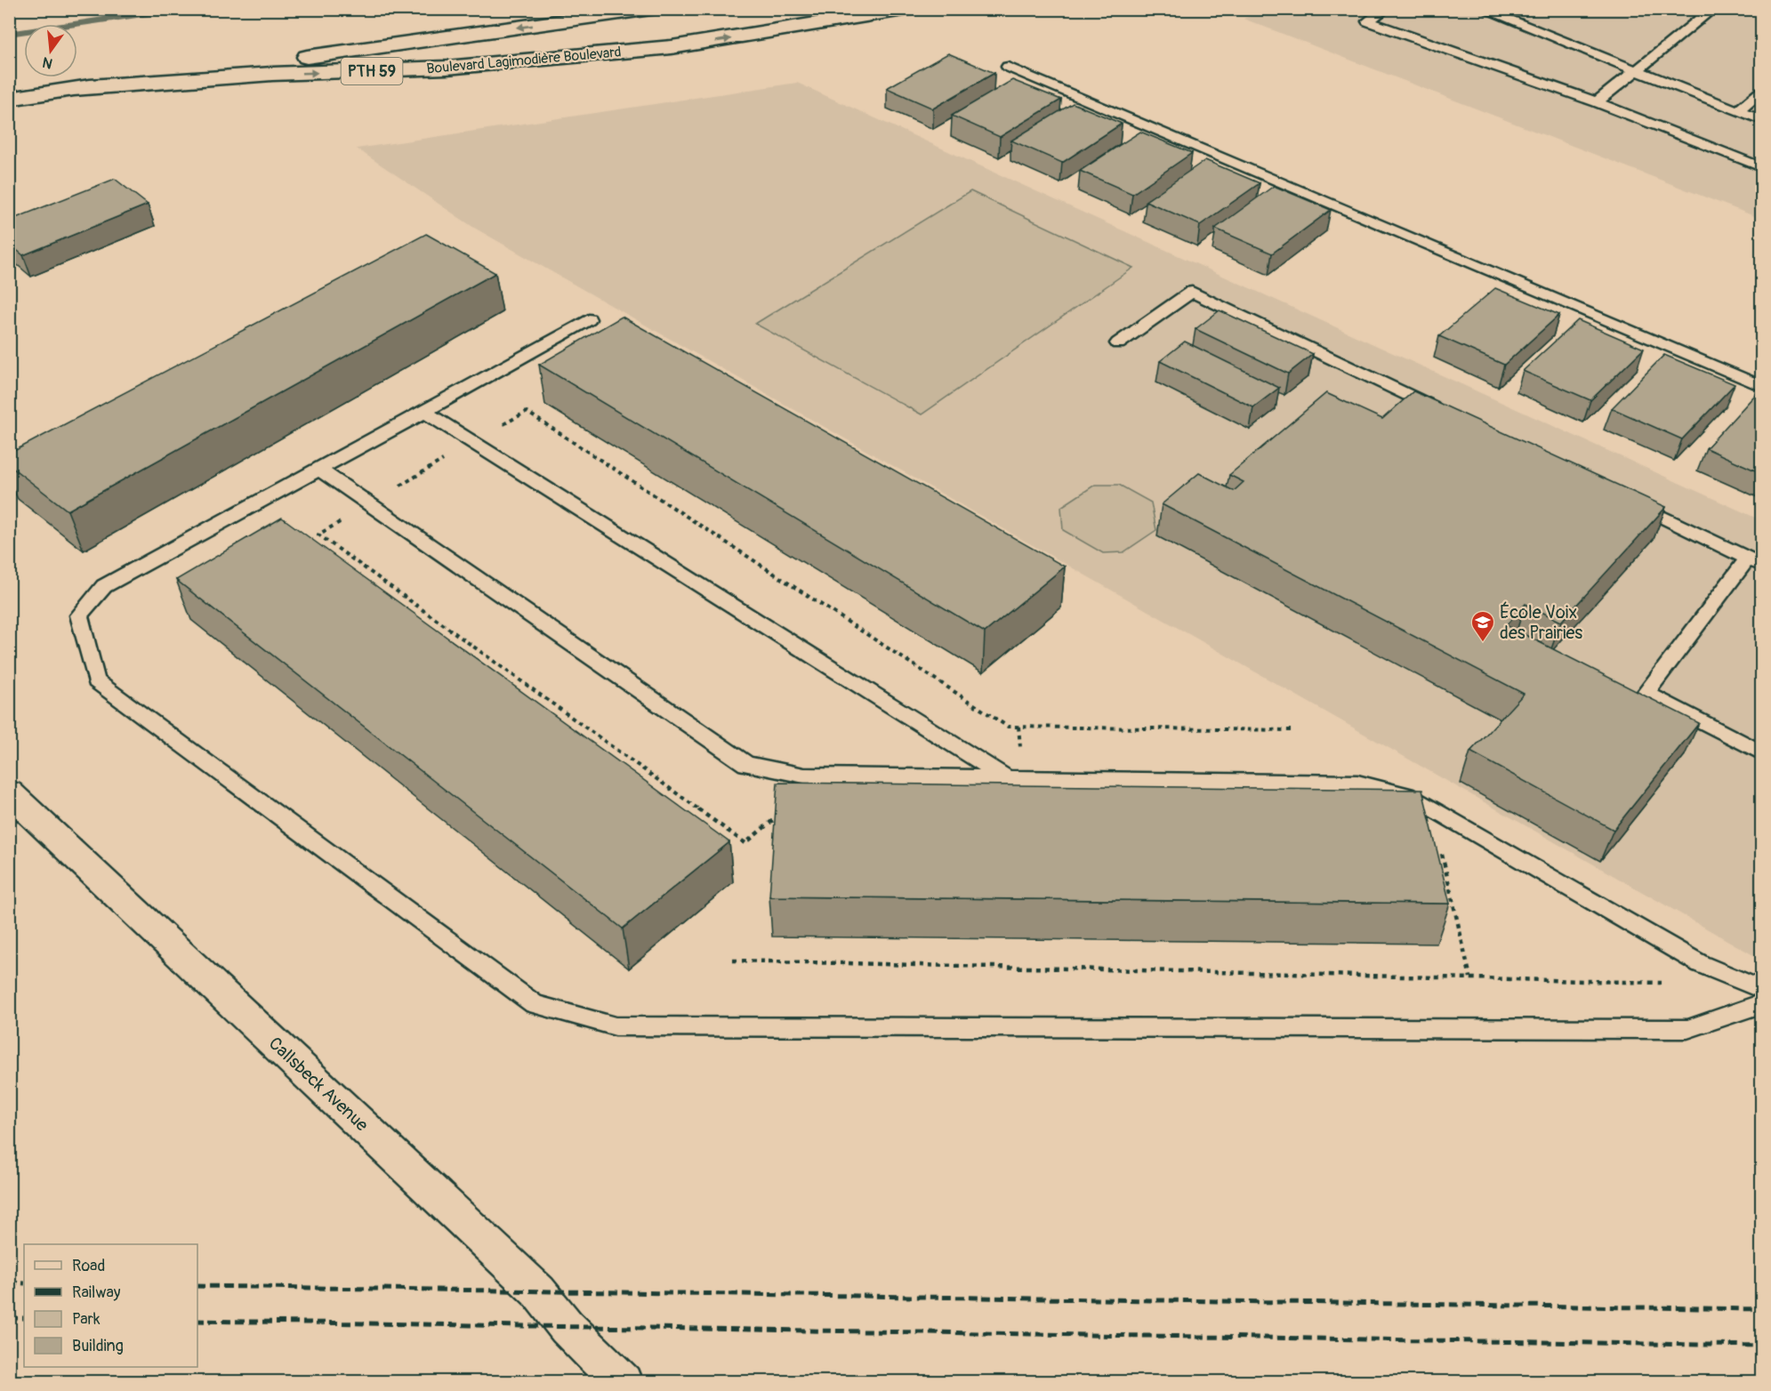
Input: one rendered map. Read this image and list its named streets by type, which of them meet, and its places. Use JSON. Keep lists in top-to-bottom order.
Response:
{
  "streets": {
    "main road": ["Boulevard Lagimodière Boulevard", "PTH 59", "Callsbeck Avenue"]
  },
  "places": {
    "school or university": ["École Voix des Prairies"]
  },
  "legend": [
    "Road",
    "Railway",
    "Park",
    "Building"
  ],
  "north": "bottom"
}
